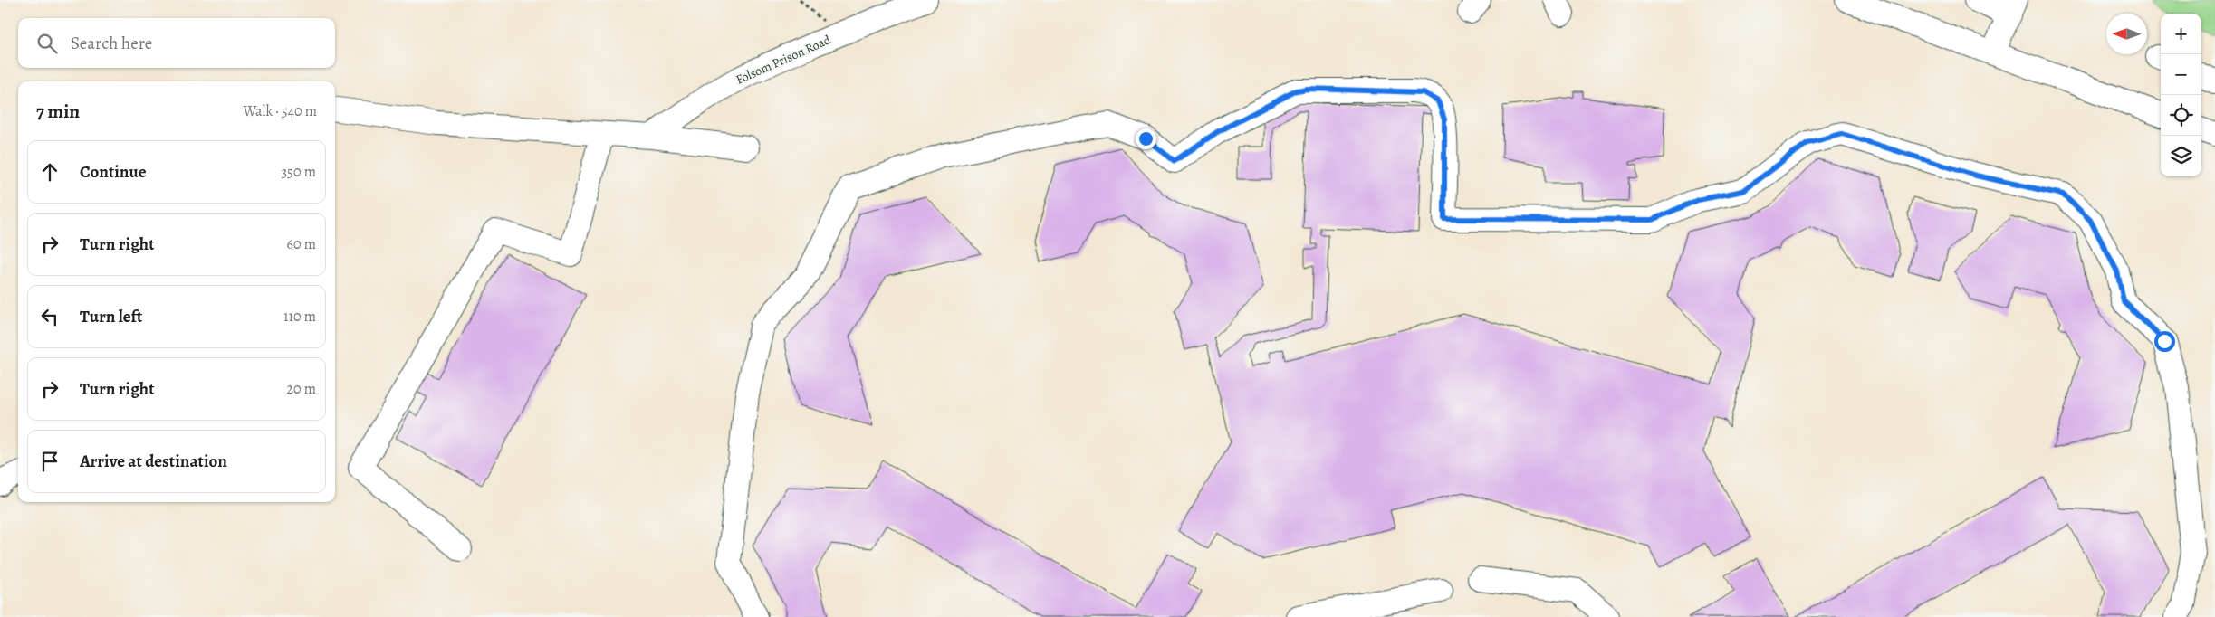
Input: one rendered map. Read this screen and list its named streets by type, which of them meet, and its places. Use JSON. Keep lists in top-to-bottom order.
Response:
{
  "streets": {
    "street": ["Folsom Prison Road"]
  },
  "north": "left",
  "page": {
    "map_buttons": ["+", "−"],
    "search": "Search here",
    "heading": ["7 min", "Walk · 540 m"],
    "list": [
      ["Continue", "350 m"],
      ["Turn right", "60 m"],
      ["Turn left", "110 m"],
      ["Turn right", "20 m"],
      "Arrive at destination"
    ]
  }
}
